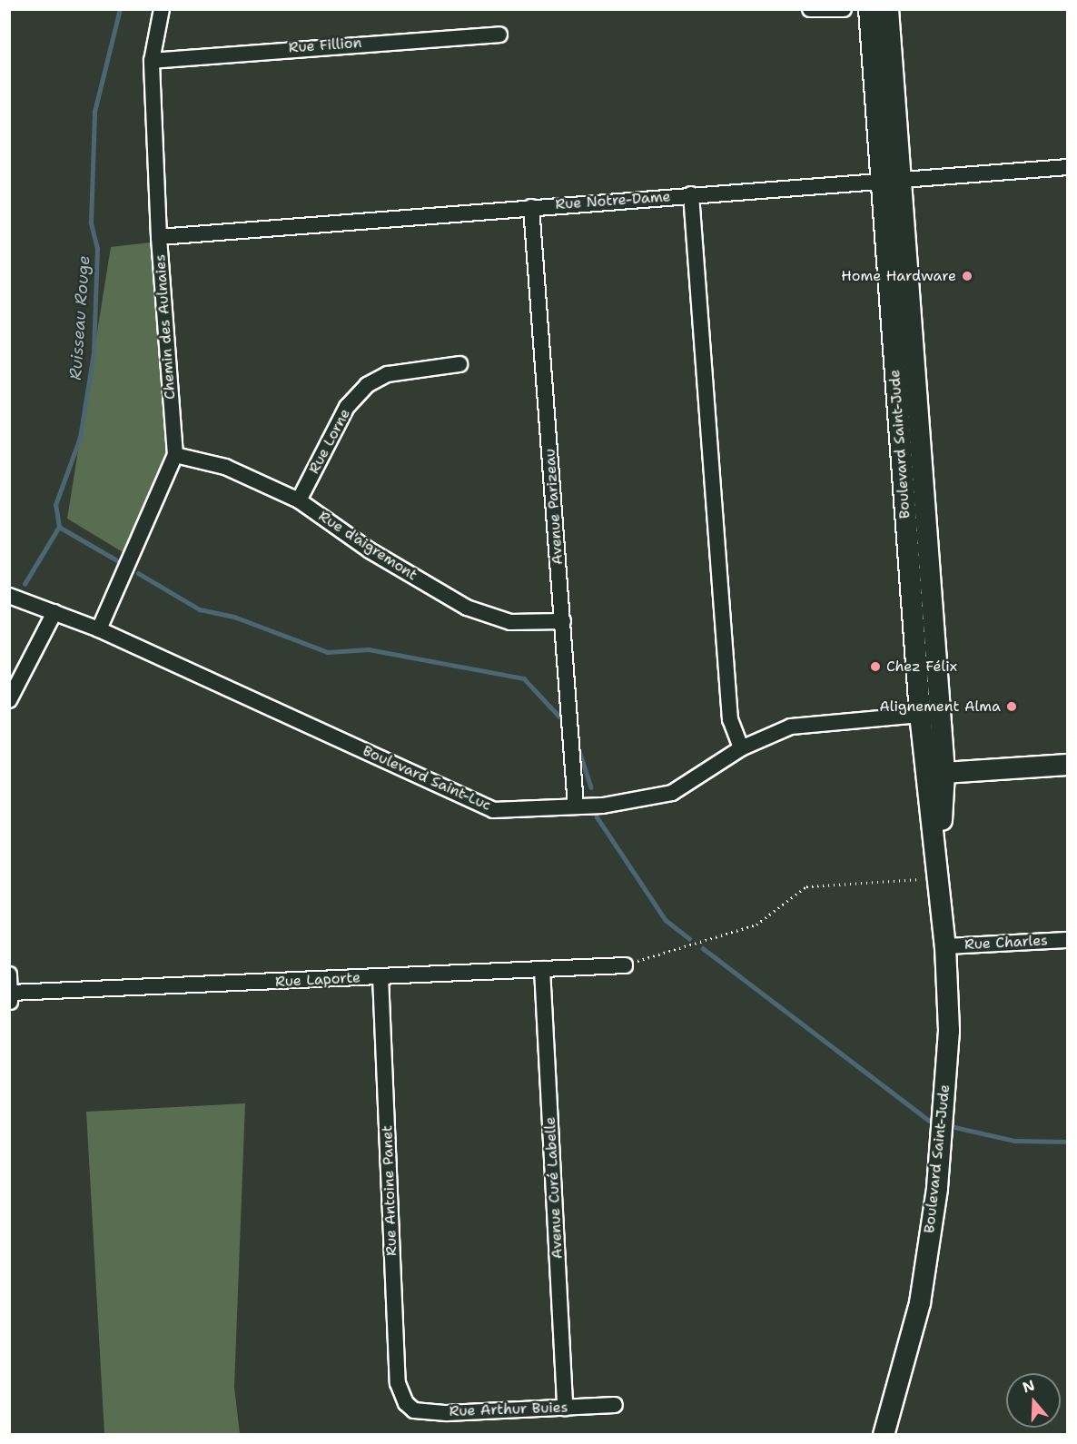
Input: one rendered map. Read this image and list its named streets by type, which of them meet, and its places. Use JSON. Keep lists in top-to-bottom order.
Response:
{
  "streets": {
    "street": [
      "Rue Fillion",
      "Rue Notre-Dame",
      "Chemin des Aulnaies",
      "Rue Lorne",
      "Boulevard Saint-Jude",
      "Avenue Parizeau",
      "Rue d'aigremont",
      "Boulevard Saint-Luc",
      "Rue Charles",
      "Rue Laporte",
      "Avenue Curé Labelle",
      "Rue Antoine Panet",
      "Rue Arthur Buies"
    ]
  },
  "crossings": [
    ["Rue Fillion", "Chemin des Aulnaies"],
    ["Rue Notre-Dame", "Chemin des Aulnaies"],
    ["Rue Notre-Dame", "Boulevard Saint-Jude"],
    ["Rue Notre-Dame", "Avenue Parizeau"],
    ["Chemin des Aulnaies", "Rue d'aigremont"],
    ["Chemin des Aulnaies", "Boulevard Saint-Luc"],
    ["Rue Lorne", "Rue d'aigremont"],
    ["Boulevard Saint-Jude", "Boulevard Saint-Luc"],
    ["Boulevard Saint-Jude", "Rue Charles"],
    ["Avenue Parizeau", "Rue d'aigremont"],
    ["Avenue Parizeau", "Boulevard Saint-Luc"],
    ["Rue Laporte", "Avenue Curé Labelle"],
    ["Rue Laporte", "Rue Antoine Panet"],
    ["Avenue Curé Labelle", "Rue Arthur Buies"],
    ["Rue Antoine Panet", "Rue Arthur Buies"]
  ],
  "water": ["Ruisseau Rouge"],
  "places": ["Home Hardware", "Chez Félix", "Alignement Alma"],
  "north": "top"
}
